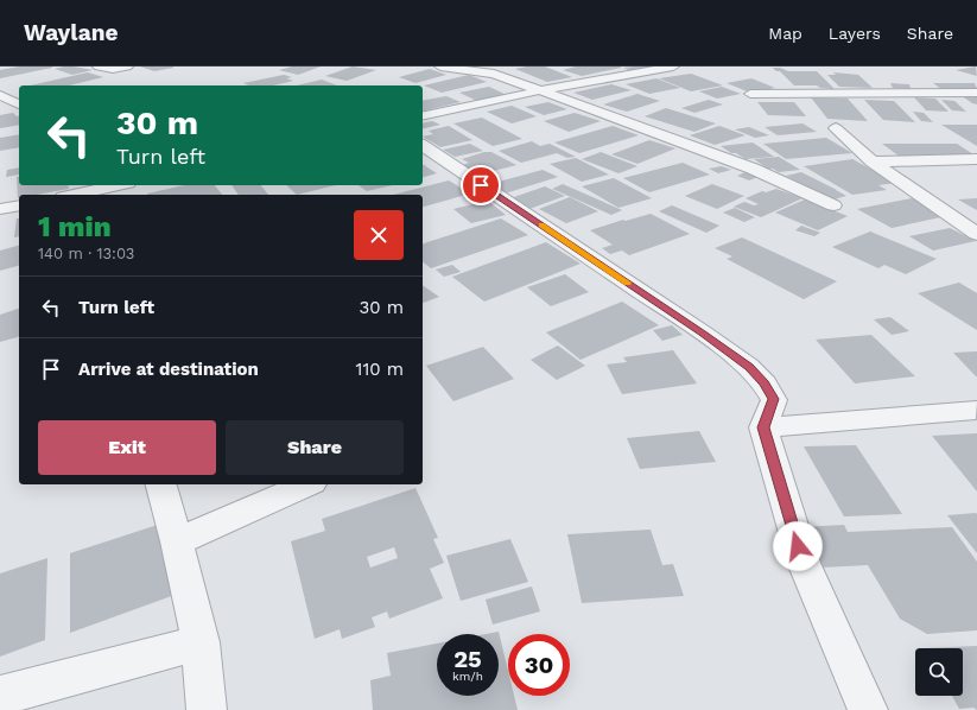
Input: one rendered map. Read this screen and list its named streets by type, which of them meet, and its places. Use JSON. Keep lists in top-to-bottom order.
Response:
{
  "page": {
    "header": "Waylane",
    "nav": ["Map", "Layers", "Share"],
    "turn": ["30 m", "Turn left"],
    "heading": ["1 min", "140 m · 13:03"],
    "list": [
      {
        "name": "Turn left",
        "value": "30 m"
      },
      {
        "name": "Arrive at destination",
        "value": "110 m"
      }
    ],
    "buttons": ["Exit", "Share"],
    "speed": "25 km/h",
    "limit": "30"
  }
}
